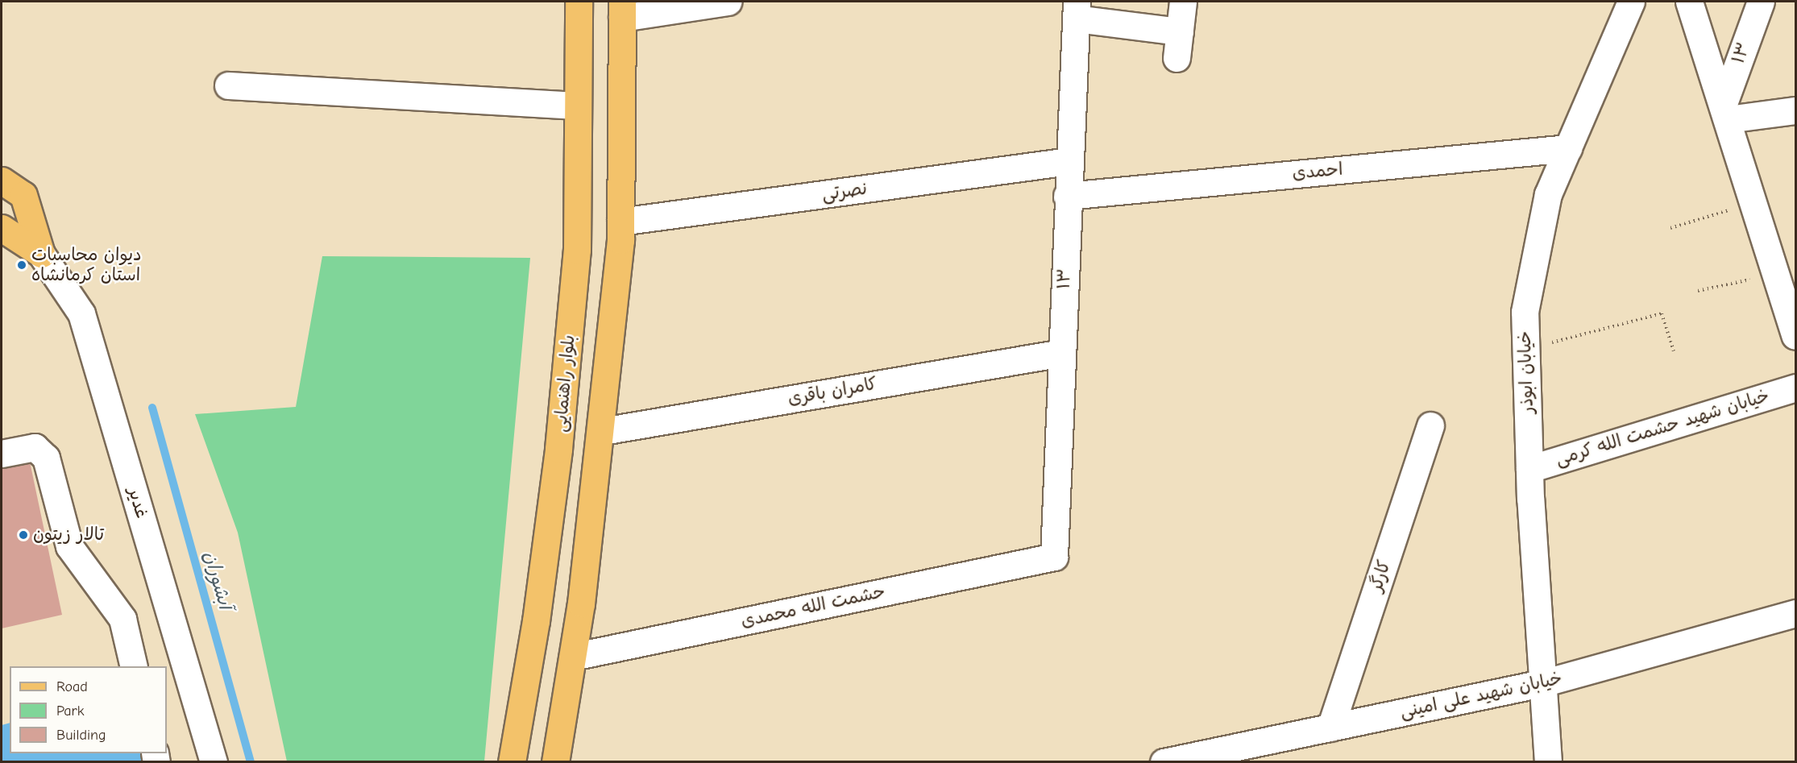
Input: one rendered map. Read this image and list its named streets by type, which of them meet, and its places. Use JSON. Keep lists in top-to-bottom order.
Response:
{
  "streets": {
    "main road": ["بلوار راهنمایی"],
    "street": [
      "۱۳",
      "احمدی",
      "نصرتی",
      "خیابان ابوذر",
      "کامران باقری",
      "خیابان شهید حشمت الله کرمی",
      "غدیر",
      "کارگر",
      "حشمت الله محمدی",
      "خیابان شهید علی امینی"
    ]
  },
  "crossings": [
    ["۱۳", "احمدی"],
    ["۱۳", "نصرتی"],
    ["۱۳", "کامران باقری"],
    ["۱۳", "حشمت الله محمدی"],
    ["احمدی", "خیابان ابوذر"],
    ["خیابان ابوذر", "خیابان شهید حشمت الله کرمی"],
    ["خیابان ابوذر", "خیابان شهید علی امینی"],
    ["کارگر", "خیابان شهید علی امینی"]
  ],
  "water": ["آبشوران"],
  "places": ["دیوان محاسبات استان کرمانشاه", "تالار زیتون"],
  "legend": ["Road", "Park", "Building"]
}
